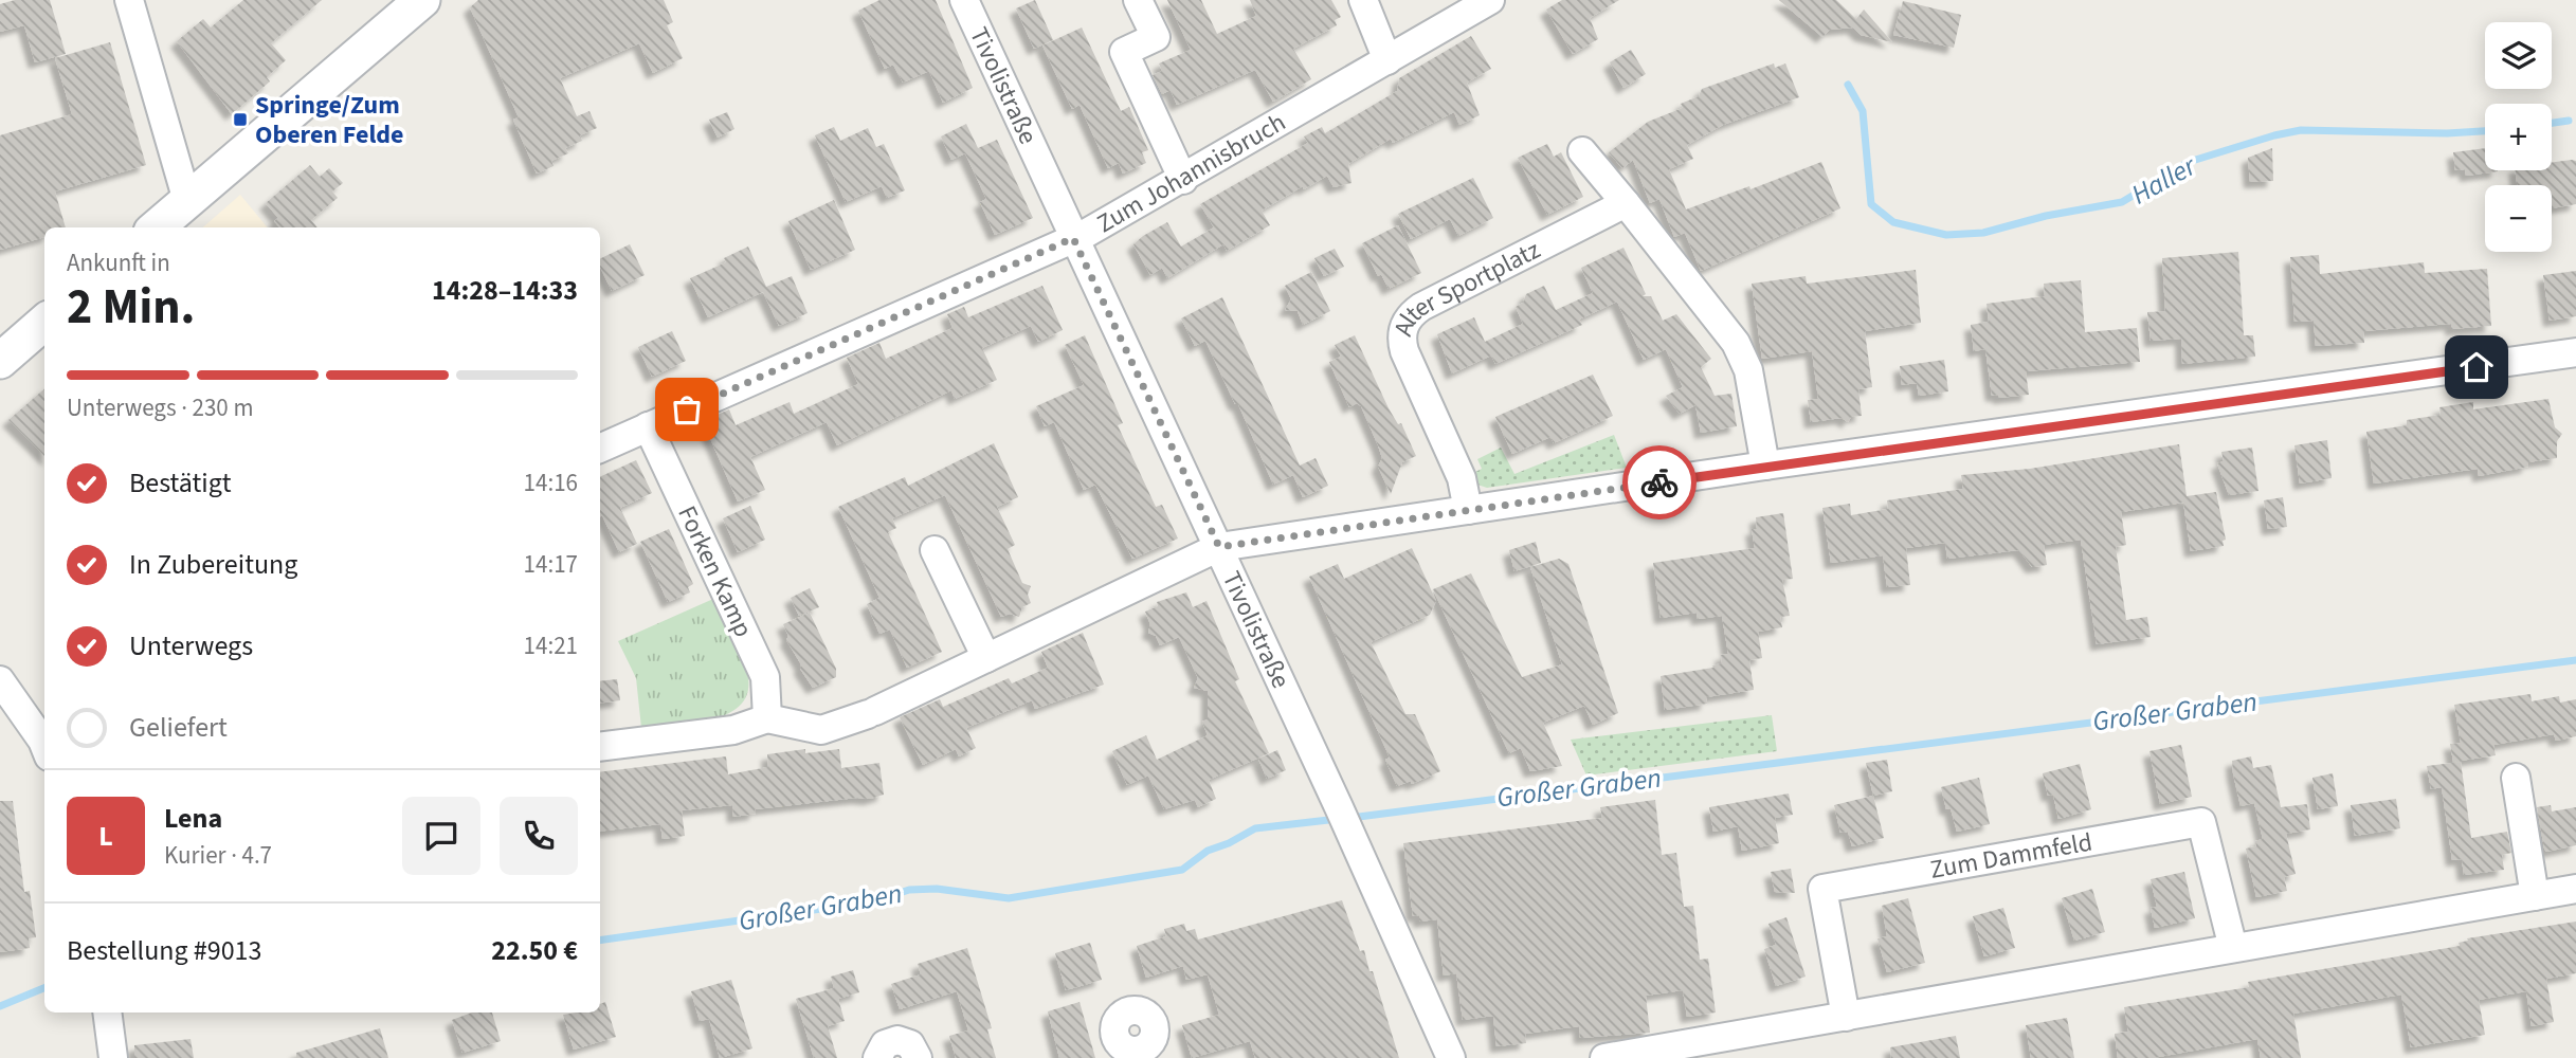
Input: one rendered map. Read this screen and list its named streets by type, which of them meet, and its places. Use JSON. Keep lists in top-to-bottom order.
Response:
{
  "streets": {
    "street": [
      "Tivolistraße",
      "Zum Johannisbruch",
      "Alter Sportplatz",
      "Forken Kamp",
      "Zum Dammfeld"
    ]
  },
  "crossings": [
    ["Tivolistraße", "Zum Johannisbruch"],
    ["Zum Johannisbruch", "Forken Kamp"]
  ],
  "water": ["Haller", "Großer Graben"],
  "places": {
    "transit": ["Springe/Zum Oberen Felde"]
  },
  "page": {
    "map_buttons": ["+", "−"],
    "heading": ["2 Min.", "Ankunft in", "14:28–14:33"],
    "panel": [
      "Lena",
      "Kurier · 4.7",
      "Bestellung #9013",
      "22.50 €"
    ],
    "bar": "Unterwegs · 230 m",
    "list": [
      ["Bestätigt", "14:16"],
      ["In Zubereitung", "14:17"],
      ["Unterwegs", "14:21"],
      "Geliefert"
    ],
    "round": "L"
  }
}
